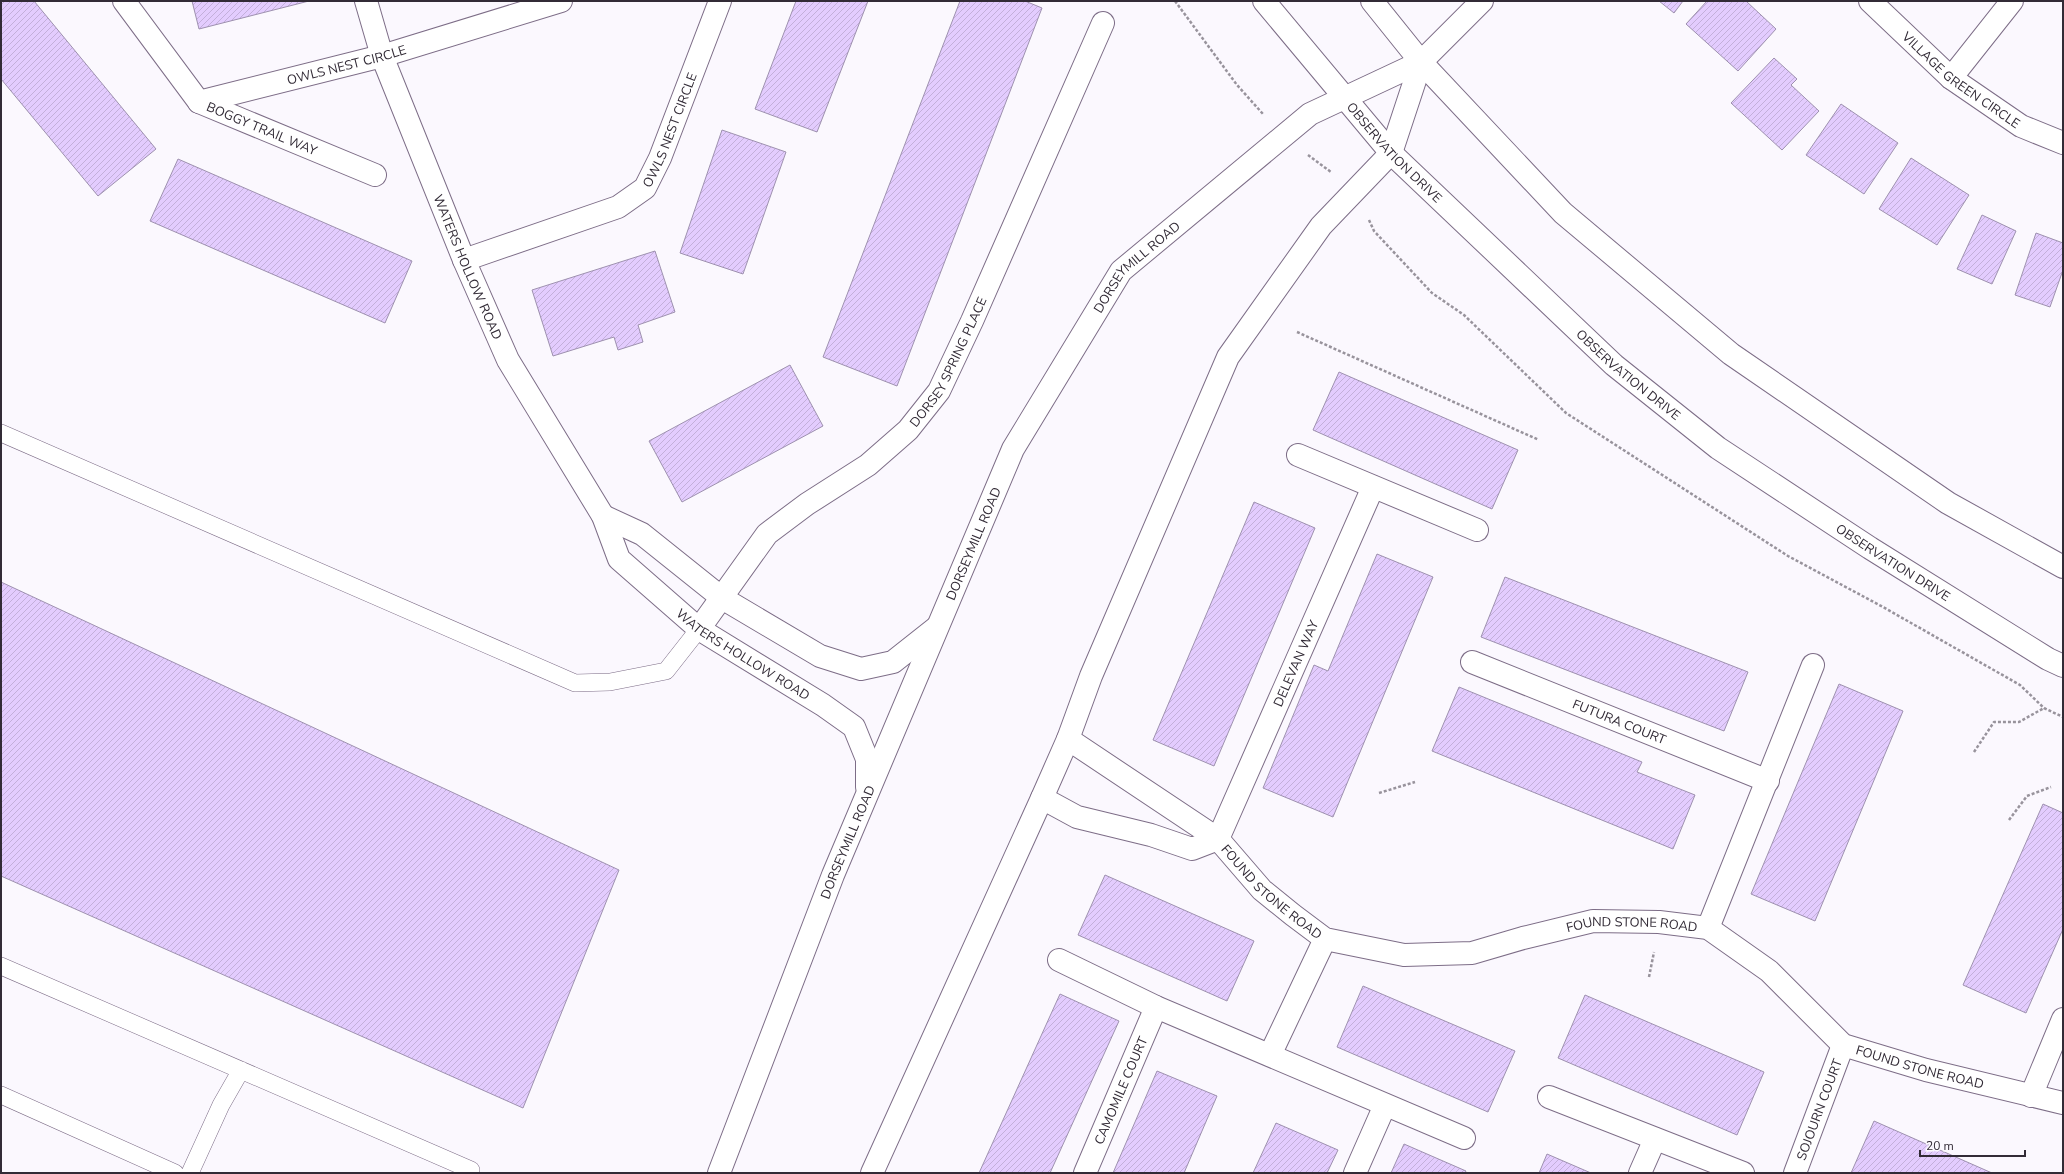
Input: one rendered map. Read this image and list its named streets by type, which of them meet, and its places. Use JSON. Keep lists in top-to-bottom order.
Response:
{
  "streets": {
    "street": [
      "OWLS NEST CIRCLE",
      "VILLAGE GREEN CIRCLE",
      "BOGGY TRAIL WAY",
      "OBSERVATION DRIVE",
      "WATERS HOLLOW ROAD",
      "DORSEYMILL ROAD",
      "DORSEY SPRING PLACE",
      "DELEVAN WAY",
      "FUTURA COURT",
      "FOUND STONE ROAD",
      "CAMOMILE COURT",
      "SOJOURN COURT"
    ]
  },
  "crossings": [
    ["OWLS NEST CIRCLE", "BOGGY TRAIL WAY"],
    ["OWLS NEST CIRCLE", "WATERS HOLLOW ROAD"],
    ["OBSERVATION DRIVE", "DORSEYMILL ROAD"],
    ["WATERS HOLLOW ROAD", "DORSEYMILL ROAD"],
    ["WATERS HOLLOW ROAD", "DORSEY SPRING PLACE"],
    ["DORSEYMILL ROAD", "FOUND STONE ROAD"],
    ["DELEVAN WAY", "FOUND STONE ROAD"],
    ["FOUND STONE ROAD", "SOJOURN COURT"]
  ],
  "scale_bar": "20 m"
}
